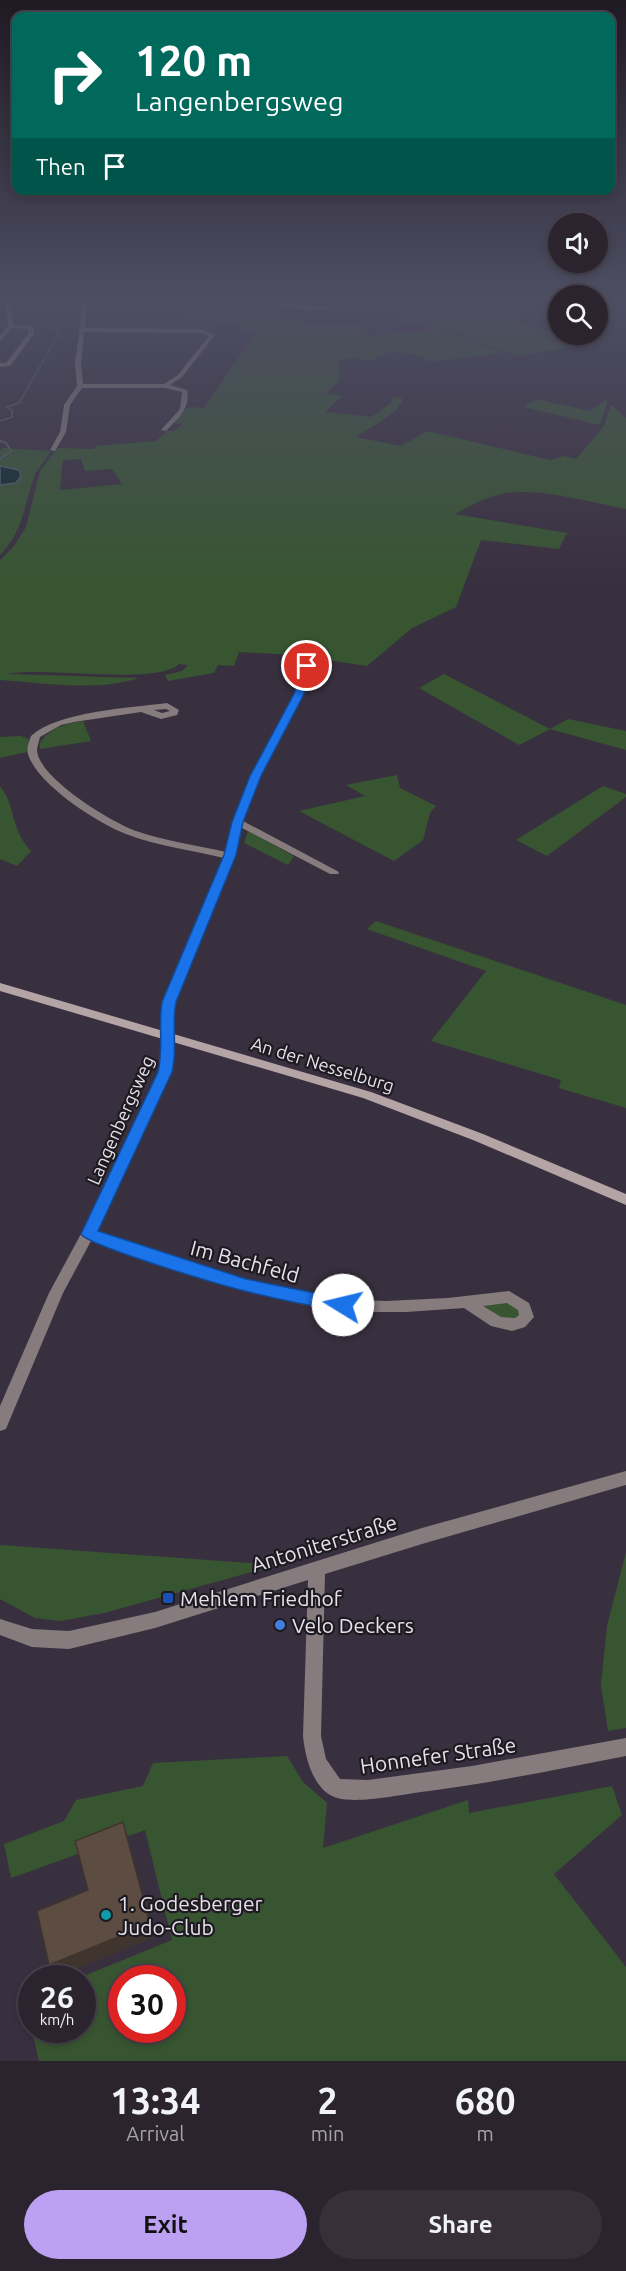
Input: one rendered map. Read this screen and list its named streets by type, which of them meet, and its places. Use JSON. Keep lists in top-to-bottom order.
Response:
{
  "streets": {
    "street": [
      "An der Nesselburg",
      "Langenbergsweg",
      "Im Bachfeld",
      "Antoniterstraße",
      "Honnefer Straße"
    ]
  },
  "crossings": [
    ["An der Nesselburg", "Langenbergsweg"],
    ["Langenbergsweg", "Im Bachfeld"],
    ["Antoniterstraße", "Honnefer Straße"]
  ],
  "places": {
    "transit": ["Mehlem Friedhof"],
    "other": ["Velo Deckers", "1. Godesberger Judo-Club"]
  },
  "page": {
    "turn": ["120 m", "Langenbergsweg"],
    "then": "Then",
    "speed": "26 km/h",
    "limit": "30",
    "eta": [
      "13:34",
      "Arrival",
      "2",
      "min",
      "680",
      "m"
    ],
    "buttons": ["Exit", "Share"]
  }
}
